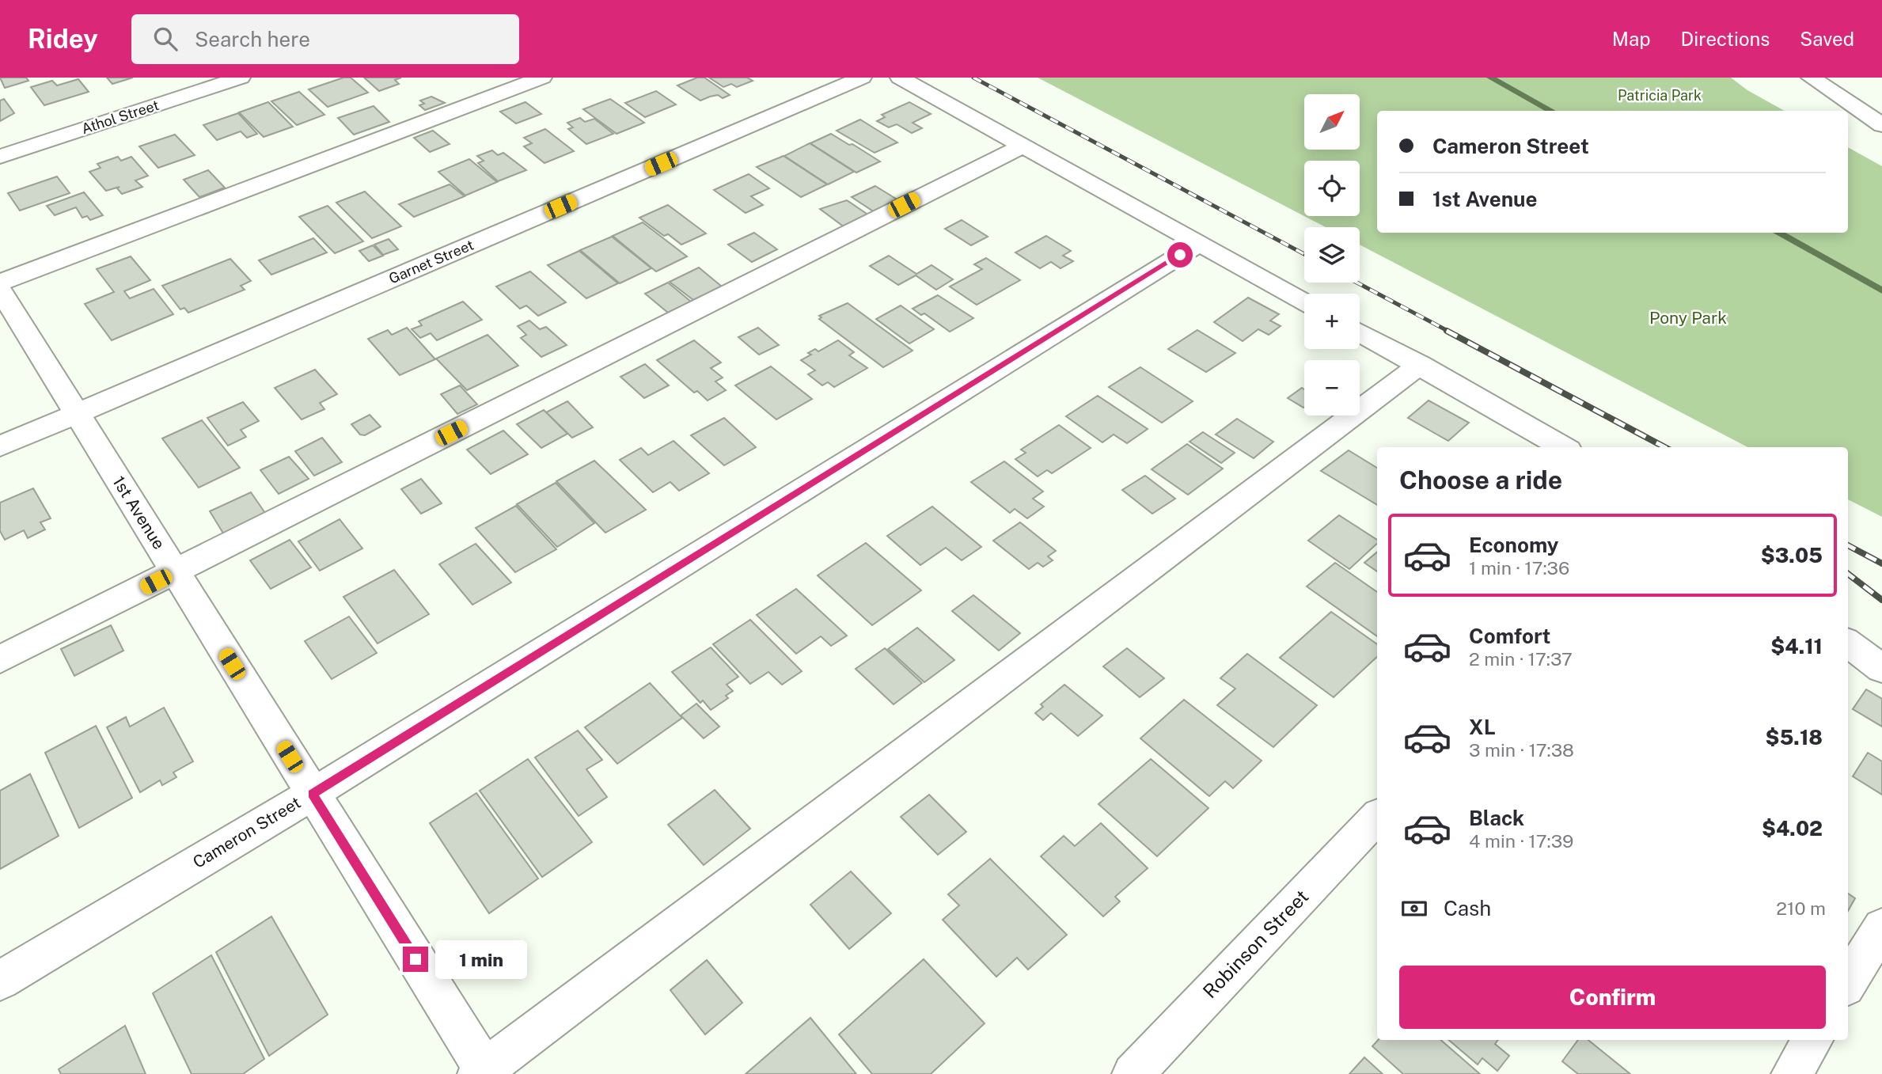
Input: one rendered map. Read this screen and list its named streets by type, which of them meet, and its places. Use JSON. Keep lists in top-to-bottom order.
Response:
{
  "streets": {
    "street": [
      "Athol Street",
      "Garnet Street",
      "1st Avenue",
      "Cameron Street",
      "Robinson Street"
    ]
  },
  "crossings": [
    ["Garnet Street", "1st Avenue"],
    ["1st Avenue", "Cameron Street"]
  ],
  "parks": ["Patricia Park", "Pony Park"],
  "north": "top right",
  "page": {
    "header": "Ridey",
    "search": "Search here",
    "nav": ["Map", "Directions", "Saved"],
    "map_buttons": ["+", "−"],
    "banner": ["Cameron Street", "1st Avenue"],
    "heading": "Choose a ride",
    "list": [
      {
        "name": "Economy",
        "note": "1 min · 17:36",
        "value": "$3.05"
      },
      {
        "name": "Comfort",
        "note": "2 min · 17:37",
        "value": "$4.11"
      },
      {
        "name": "XL",
        "note": "3 min · 17:38",
        "value": "$5.18"
      },
      {
        "name": "Black",
        "note": "4 min · 17:39",
        "value": "$4.02"
      }
    ],
    "pay": ["Cash", "210 m"],
    "bubble": "1 min",
    "buttons": "Confirm"
  }
}
